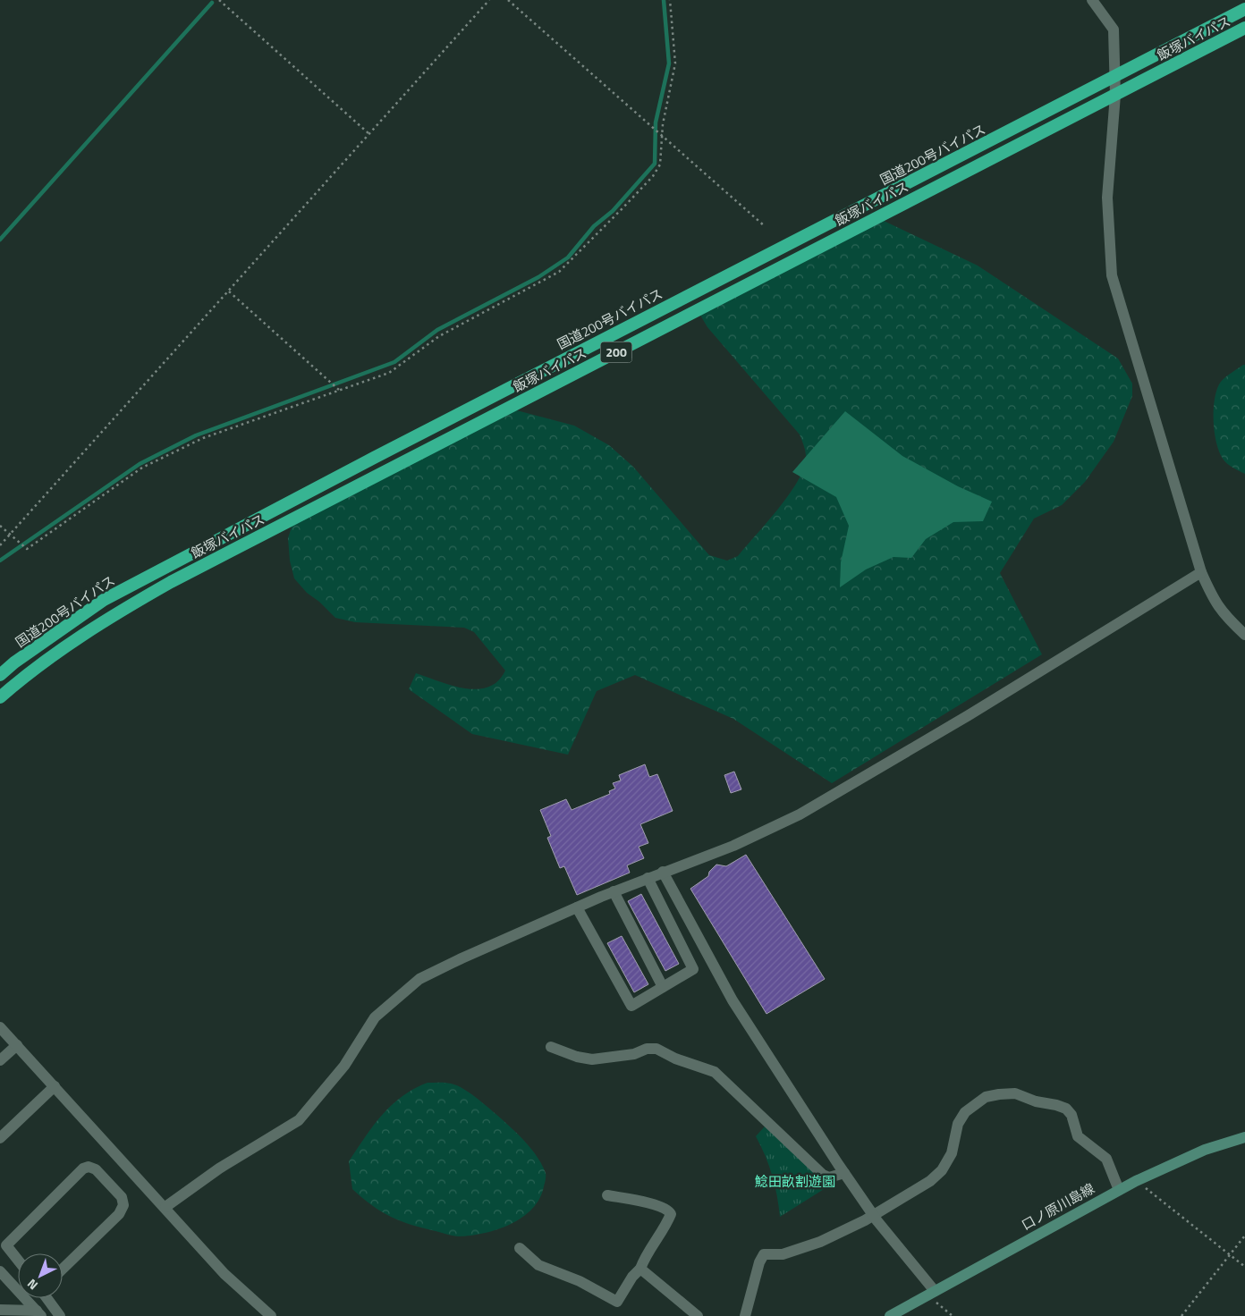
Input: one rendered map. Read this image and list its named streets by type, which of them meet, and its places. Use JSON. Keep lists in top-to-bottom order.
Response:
{
  "streets": {
    "highway": ["飯塚バイパス", "国道200号バイパス", "200"],
    "main road": ["口ノ原川島線"]
  },
  "parks": ["鯰田畝割遊園"],
  "north": "bottom left"
}
